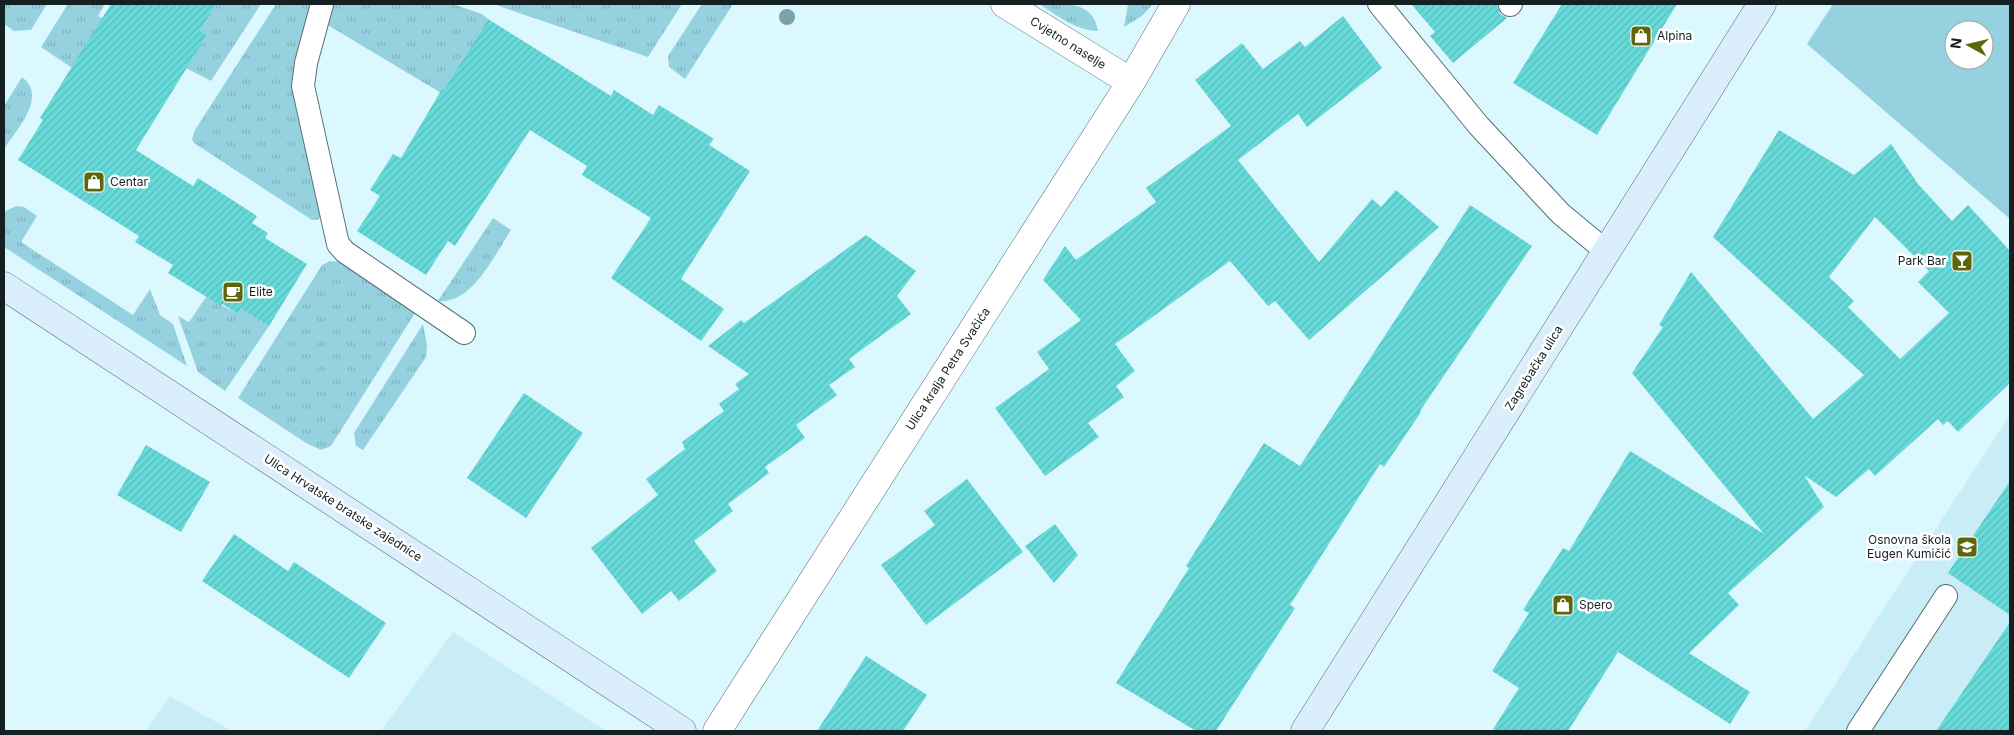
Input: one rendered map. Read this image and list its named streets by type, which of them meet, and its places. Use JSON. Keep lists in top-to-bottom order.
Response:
{
  "streets": {
    "main road": ["Zagrebačka ulica", "Ulica Hrvatske bratske zajednice"],
    "street": ["Cvjetno naselje", "Ulica kralja Petra Svačića"]
  },
  "crossings": [
    ["Cvjetno naselje", "Ulica kralja Petra Svačića"]
  ],
  "places": {
    "shop": ["Alpina", "Centar", "Spero"],
    "bar": ["Park Bar"],
    "cafe": ["Elite"],
    "school or university": ["Osnovna škola Eugen Kumičić"]
  },
  "north": "left"
}
